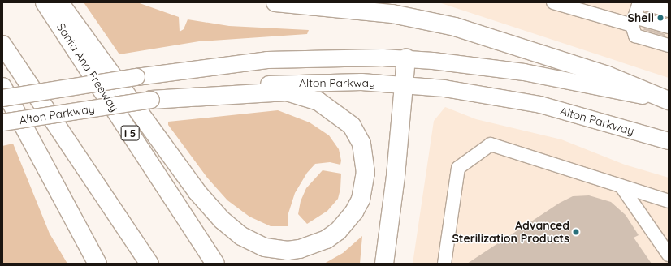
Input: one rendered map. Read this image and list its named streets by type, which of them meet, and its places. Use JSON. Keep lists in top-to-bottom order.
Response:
{
  "streets": {
    "highway": ["Santa Ana Freeway", "I 5"],
    "main road": ["Alton Parkway"]
  },
  "places": ["Shell", "Advanced Sterilization Products"]
}
